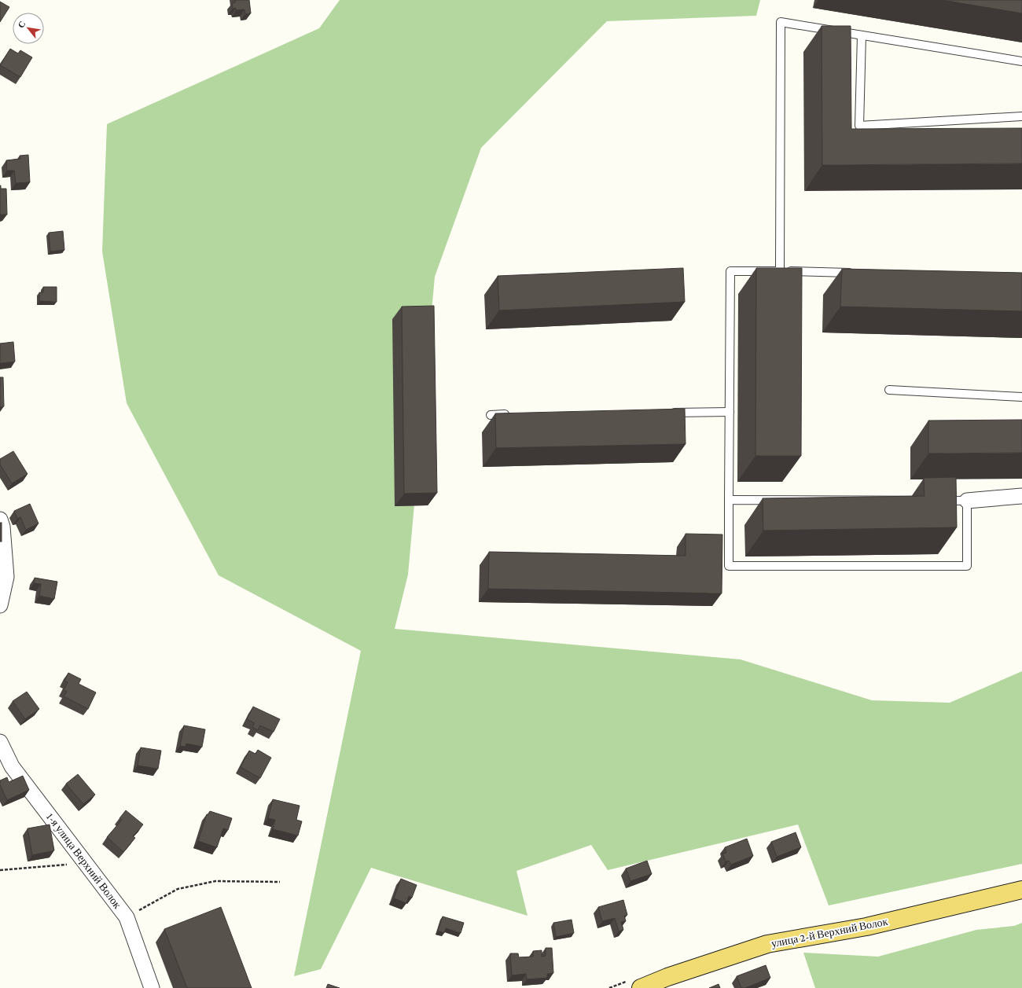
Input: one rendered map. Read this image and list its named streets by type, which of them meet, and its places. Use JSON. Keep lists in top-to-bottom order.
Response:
{
  "streets": {
    "main road": ["улица 2-й Верхний Волок"],
    "street": ["1-я улица Верхний Волок"]
  },
  "north": "top left"
}
